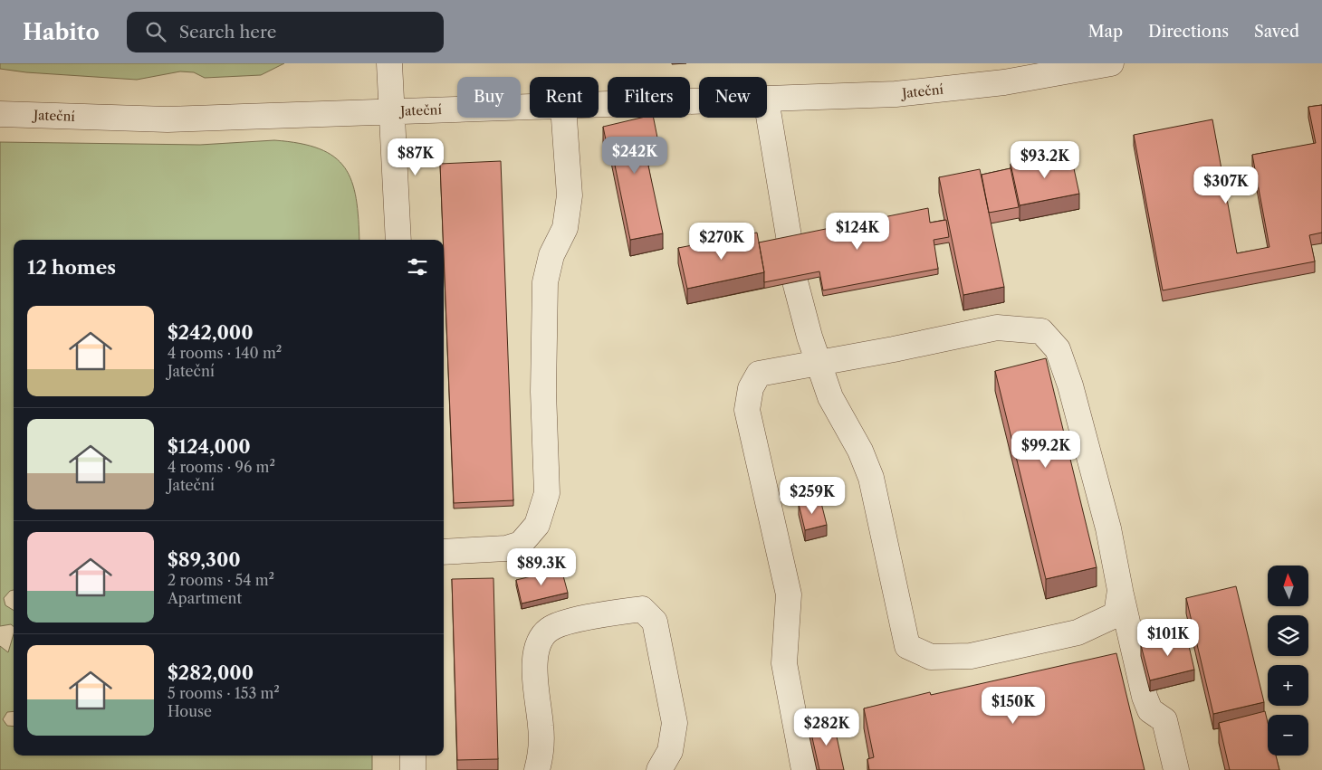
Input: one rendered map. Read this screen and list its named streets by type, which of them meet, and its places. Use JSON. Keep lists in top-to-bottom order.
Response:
{
  "streets": {
    "street": ["Jateční"]
  },
  "north": "top",
  "page": {
    "header": "Habito",
    "search": "Search here",
    "nav": ["Map", "Directions", "Saved"],
    "chip": [
      "Buy",
      "Rent",
      "Filters",
      "New"
    ],
    "price": [
      "$242K",
      "$87K",
      "$93.2K",
      "$307K",
      "$124K",
      "$270K",
      "$99.2K",
      "$259K",
      "$89.3K",
      "$101K",
      "$150K",
      "$282K"
    ],
    "heading": "12 homes",
    "list": [
      {
        "name": "$242,000",
        "note": "4 rooms · 140 m² · Jateční"
      },
      {
        "name": "$124,000",
        "note": "4 rooms · 96 m² · Jateční"
      },
      {
        "name": "$89,300",
        "note": "2 rooms · 54 m² · Apartment"
      },
      {
        "name": "$282,000",
        "note": "5 rooms · 153 m² · House"
      }
    ],
    "map_buttons": ["+", "−"]
  }
}
